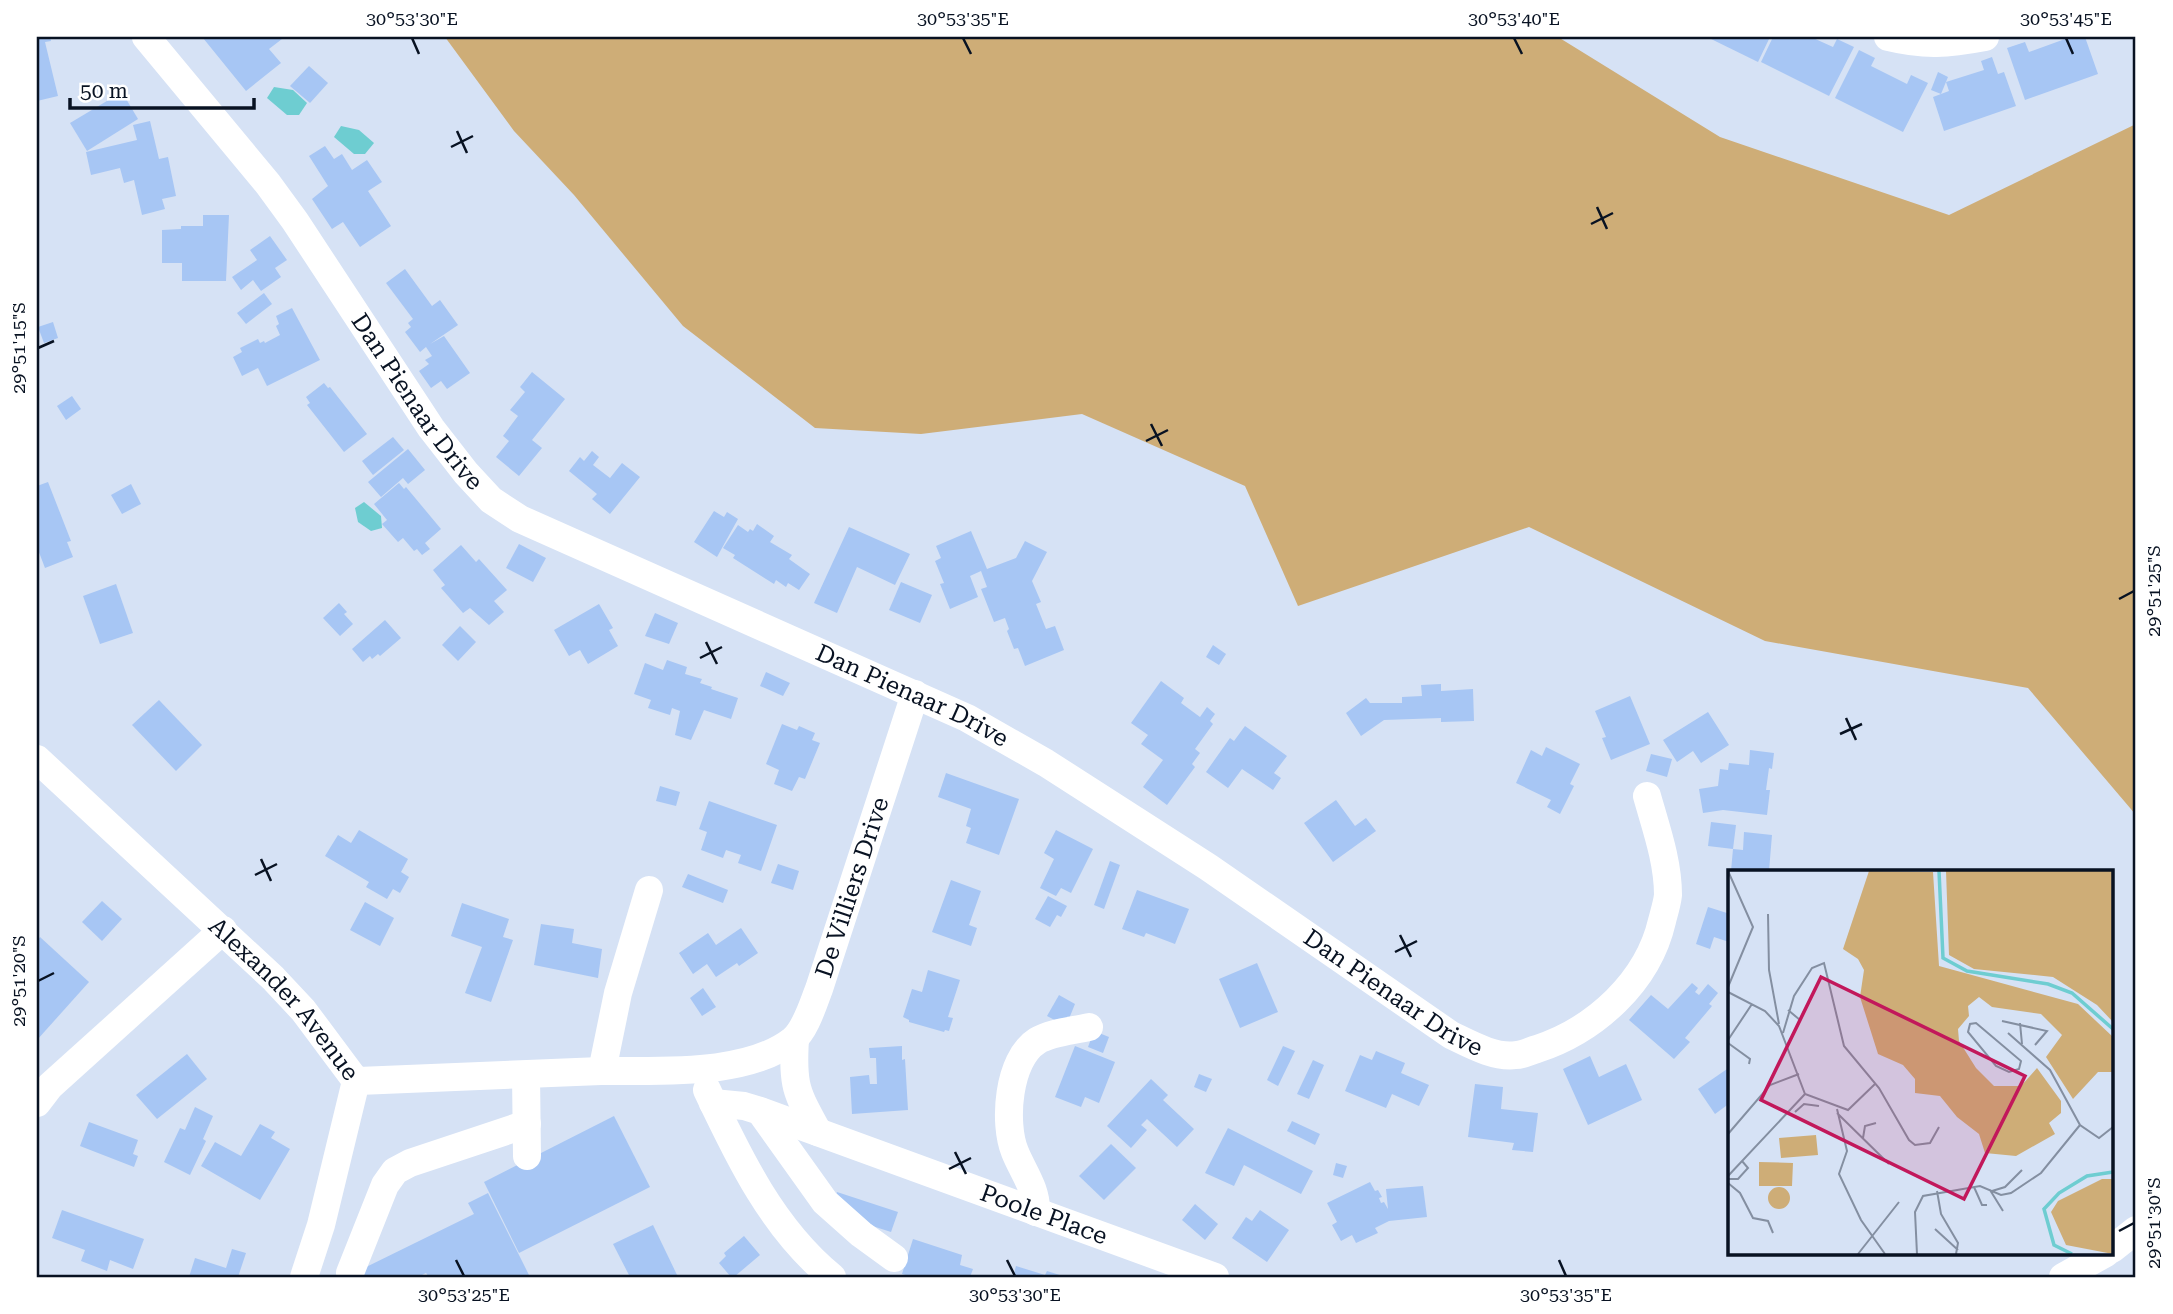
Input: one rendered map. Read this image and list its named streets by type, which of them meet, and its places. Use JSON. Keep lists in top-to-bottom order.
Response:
{
  "streets": {
    "street": [
      "Dan Pienaar Drive",
      "De Villiers Drive",
      "Alexander Avenue",
      "Poole Place"
    ]
  },
  "crossings": [
    ["Dan Pienaar Drive", "De Villiers Drive"],
    ["De Villiers Drive", "Alexander Avenue"]
  ],
  "scale_bar": "50 m",
  "coordinates": [
    "30°53'30\"E",
    "30°53'35\"E",
    "30°53'40\"E",
    "30°53'45\"E",
    "29°51'15\"S",
    "29°51'25\"S",
    "29°51'20\"S",
    "29°51'30\"S",
    "30°53'25\"E"
  ]
}
